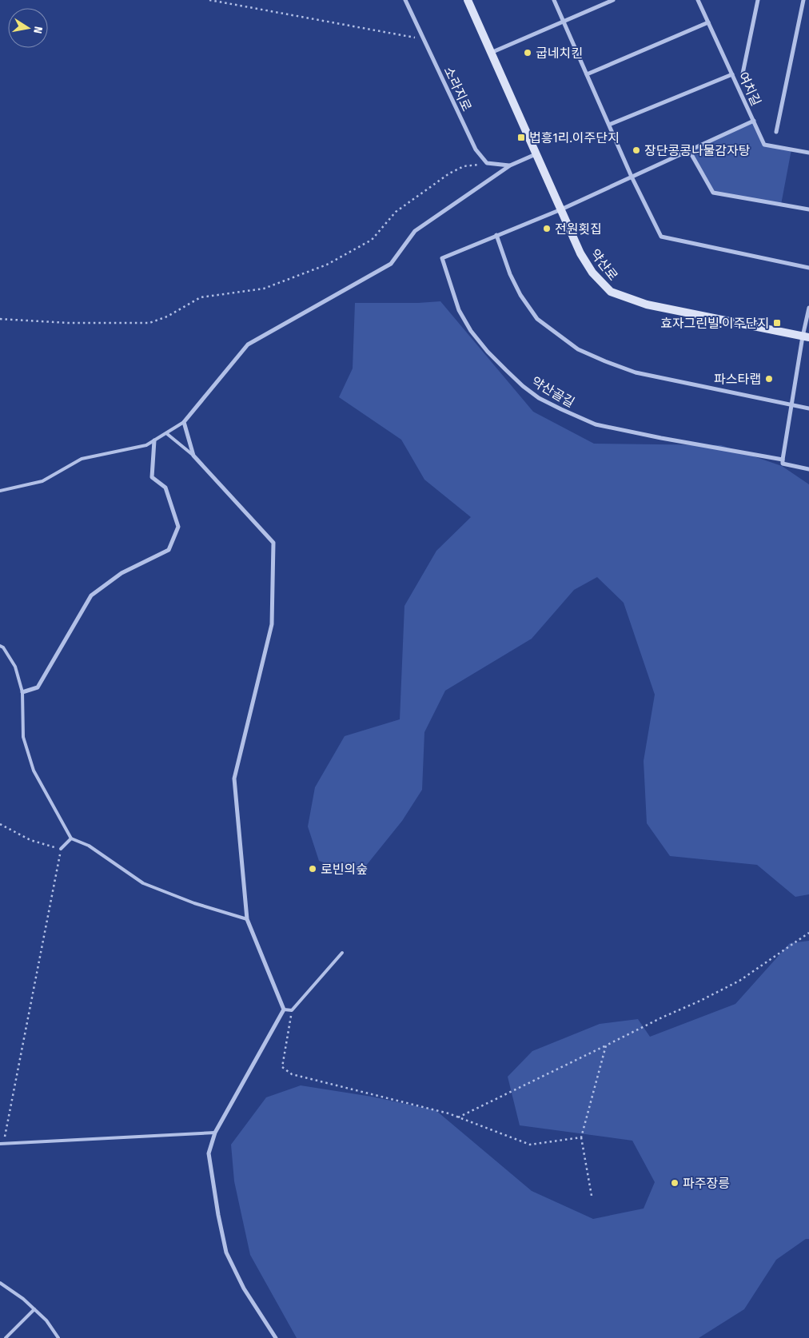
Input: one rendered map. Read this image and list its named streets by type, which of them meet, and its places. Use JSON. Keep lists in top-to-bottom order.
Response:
{
  "streets": {
    "street": [
      "소라지로",
      "여치길",
      "약산로",
      "약산골길"
    ]
  },
  "crossings": [
    ["여치길", "약산골길"],
    ["약산로", "약산골길"]
  ],
  "places": {
    "other": [
      "굽네치킨",
      "장단콩콩나물감자탕",
      "전원횟집",
      "파스타랩",
      "로빈의숲",
      "파주장릉"
    ],
    "transit": ["법흥1리.이주단지", "효자그린빌.이주단지"]
  },
  "north": "right"
}
